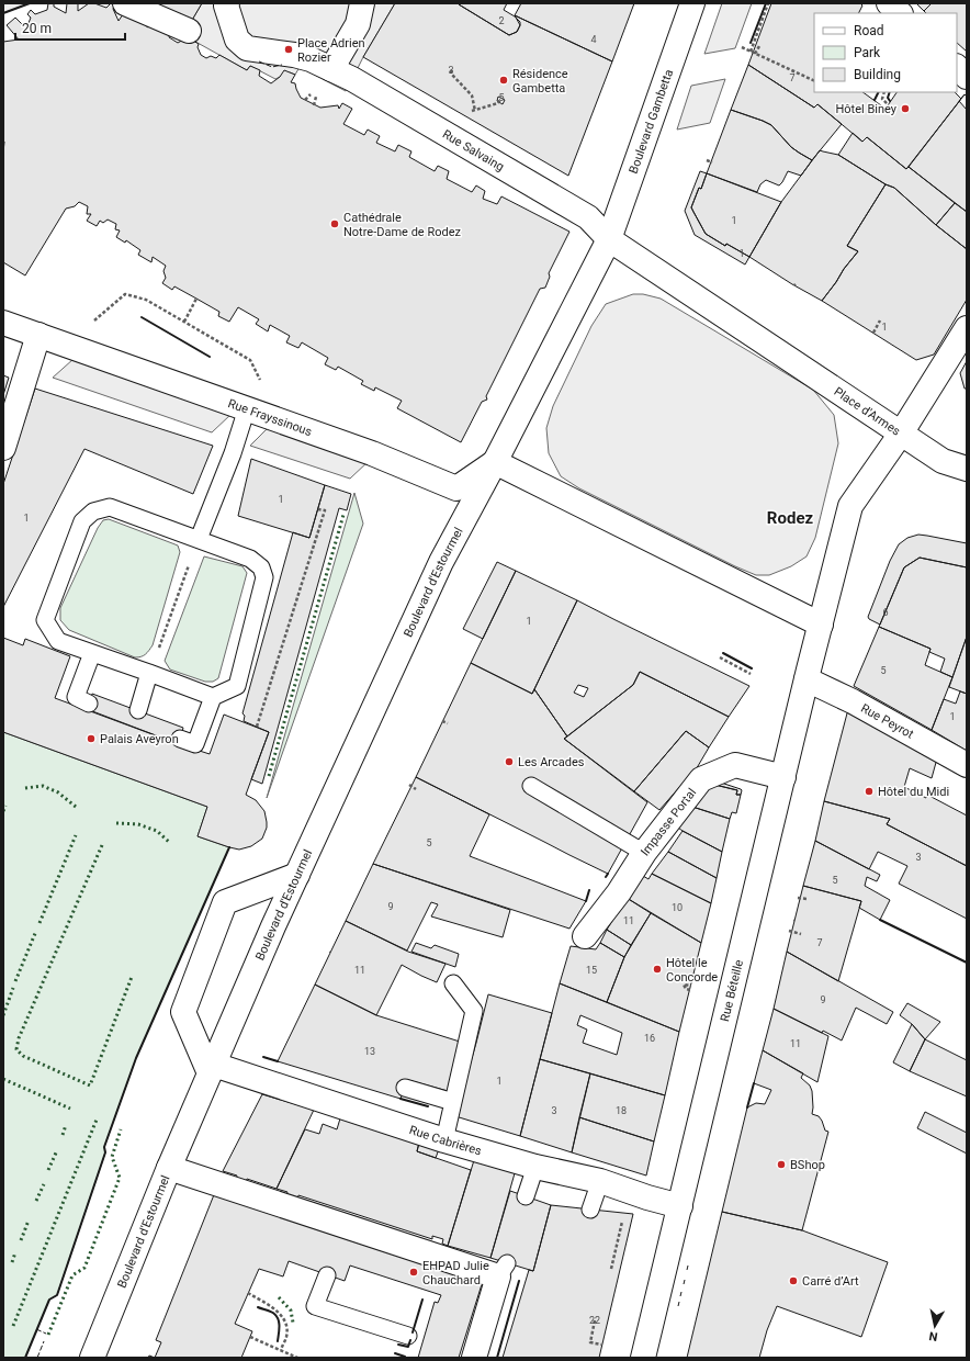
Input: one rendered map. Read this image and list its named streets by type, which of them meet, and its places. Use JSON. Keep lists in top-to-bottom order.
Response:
{
  "streets": {
    "street": [
      "Boulevard Gambetta",
      "Rue Salvaing",
      "Place d'Armes",
      "Rue Frayssinous",
      "Boulevard d'Estourmel",
      "Rue Peyrot",
      "Impasse Portal",
      "Rue Béteille",
      "Rue Cabrières"
    ]
  },
  "crossings": [
    ["Boulevard Gambetta", "Rue Salvaing"],
    ["Boulevard Gambetta", "Place d'Armes"],
    ["Rue Salvaing", "Place d'Armes"],
    ["Place d'Armes", "Rue Béteille"],
    ["Rue Frayssinous", "Boulevard d'Estourmel"],
    ["Boulevard d'Estourmel", "Rue Cabrières"],
    ["Rue Peyrot", "Rue Béteille"],
    ["Impasse Portal", "Rue Béteille"],
    ["Rue Béteille", "Rue Cabrières"]
  ],
  "districts": ["Rodez"],
  "places": [
    "Place Adrien Rozier",
    "Résidence Gambetta",
    "Hôtel Biney",
    "Cathédrale Notre-Dame de Rodez",
    "Palais Aveyron",
    "Les Arcades",
    "Hôtel du Midi",
    "Hôtel le Concorde",
    "BShop",
    "EHPAD Julie Chauchard",
    "Carré d’Art"
  ],
  "house_numbers": [
    "2",
    "4",
    "3",
    "7",
    "5",
    "1",
    "1",
    "1",
    "1",
    "1",
    "6",
    "1",
    "5",
    "1",
    "5",
    "3",
    "5",
    "9",
    "10",
    "11",
    "7",
    "11",
    "15",
    "9",
    "16",
    "11",
    "13",
    "1",
    "3",
    "18",
    "22"
  ],
  "legend": ["Road", "Park", "Building"],
  "scale_bar": "20 m",
  "north": "bottom"
}
